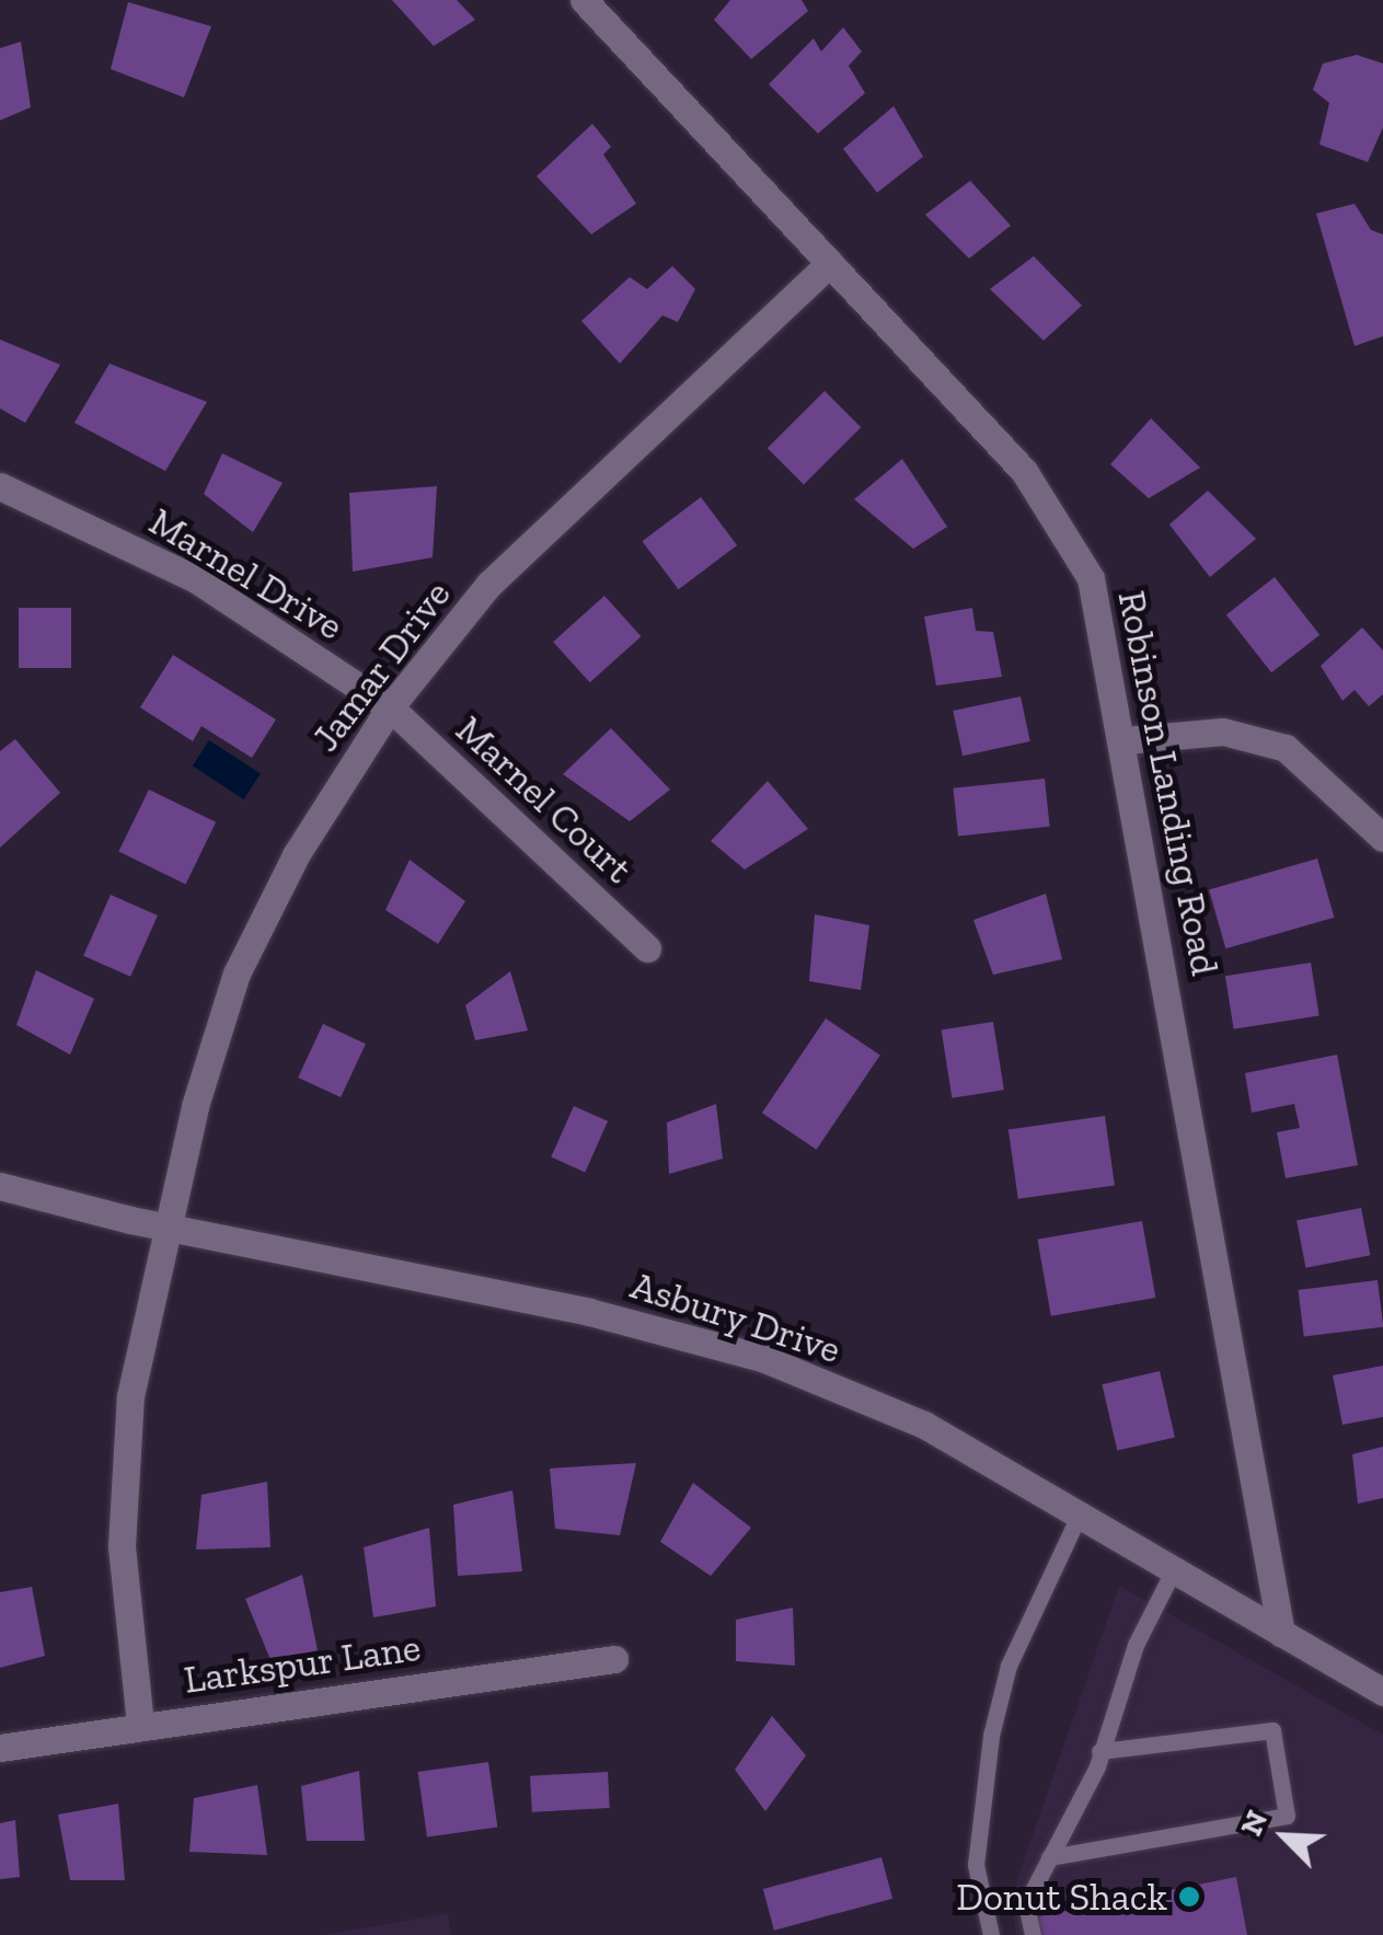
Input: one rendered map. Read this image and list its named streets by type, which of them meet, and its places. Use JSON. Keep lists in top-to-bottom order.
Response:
{
  "streets": {
    "street": [
      "Marnel Drive",
      "Jamar Drive",
      "Robinson Landing Road",
      "Marnel Court",
      "Asbury Drive",
      "Larkspur Lane"
    ]
  },
  "crossings": [
    ["Marnel Drive", "Jamar Drive"],
    ["Marnel Drive", "Marnel Court"],
    ["Jamar Drive", "Robinson Landing Road"],
    ["Jamar Drive", "Marnel Court"],
    ["Jamar Drive", "Asbury Drive"],
    ["Jamar Drive", "Larkspur Lane"],
    ["Robinson Landing Road", "Asbury Drive"]
  ],
  "places": ["Donut Shack"],
  "north": "top left"
}
